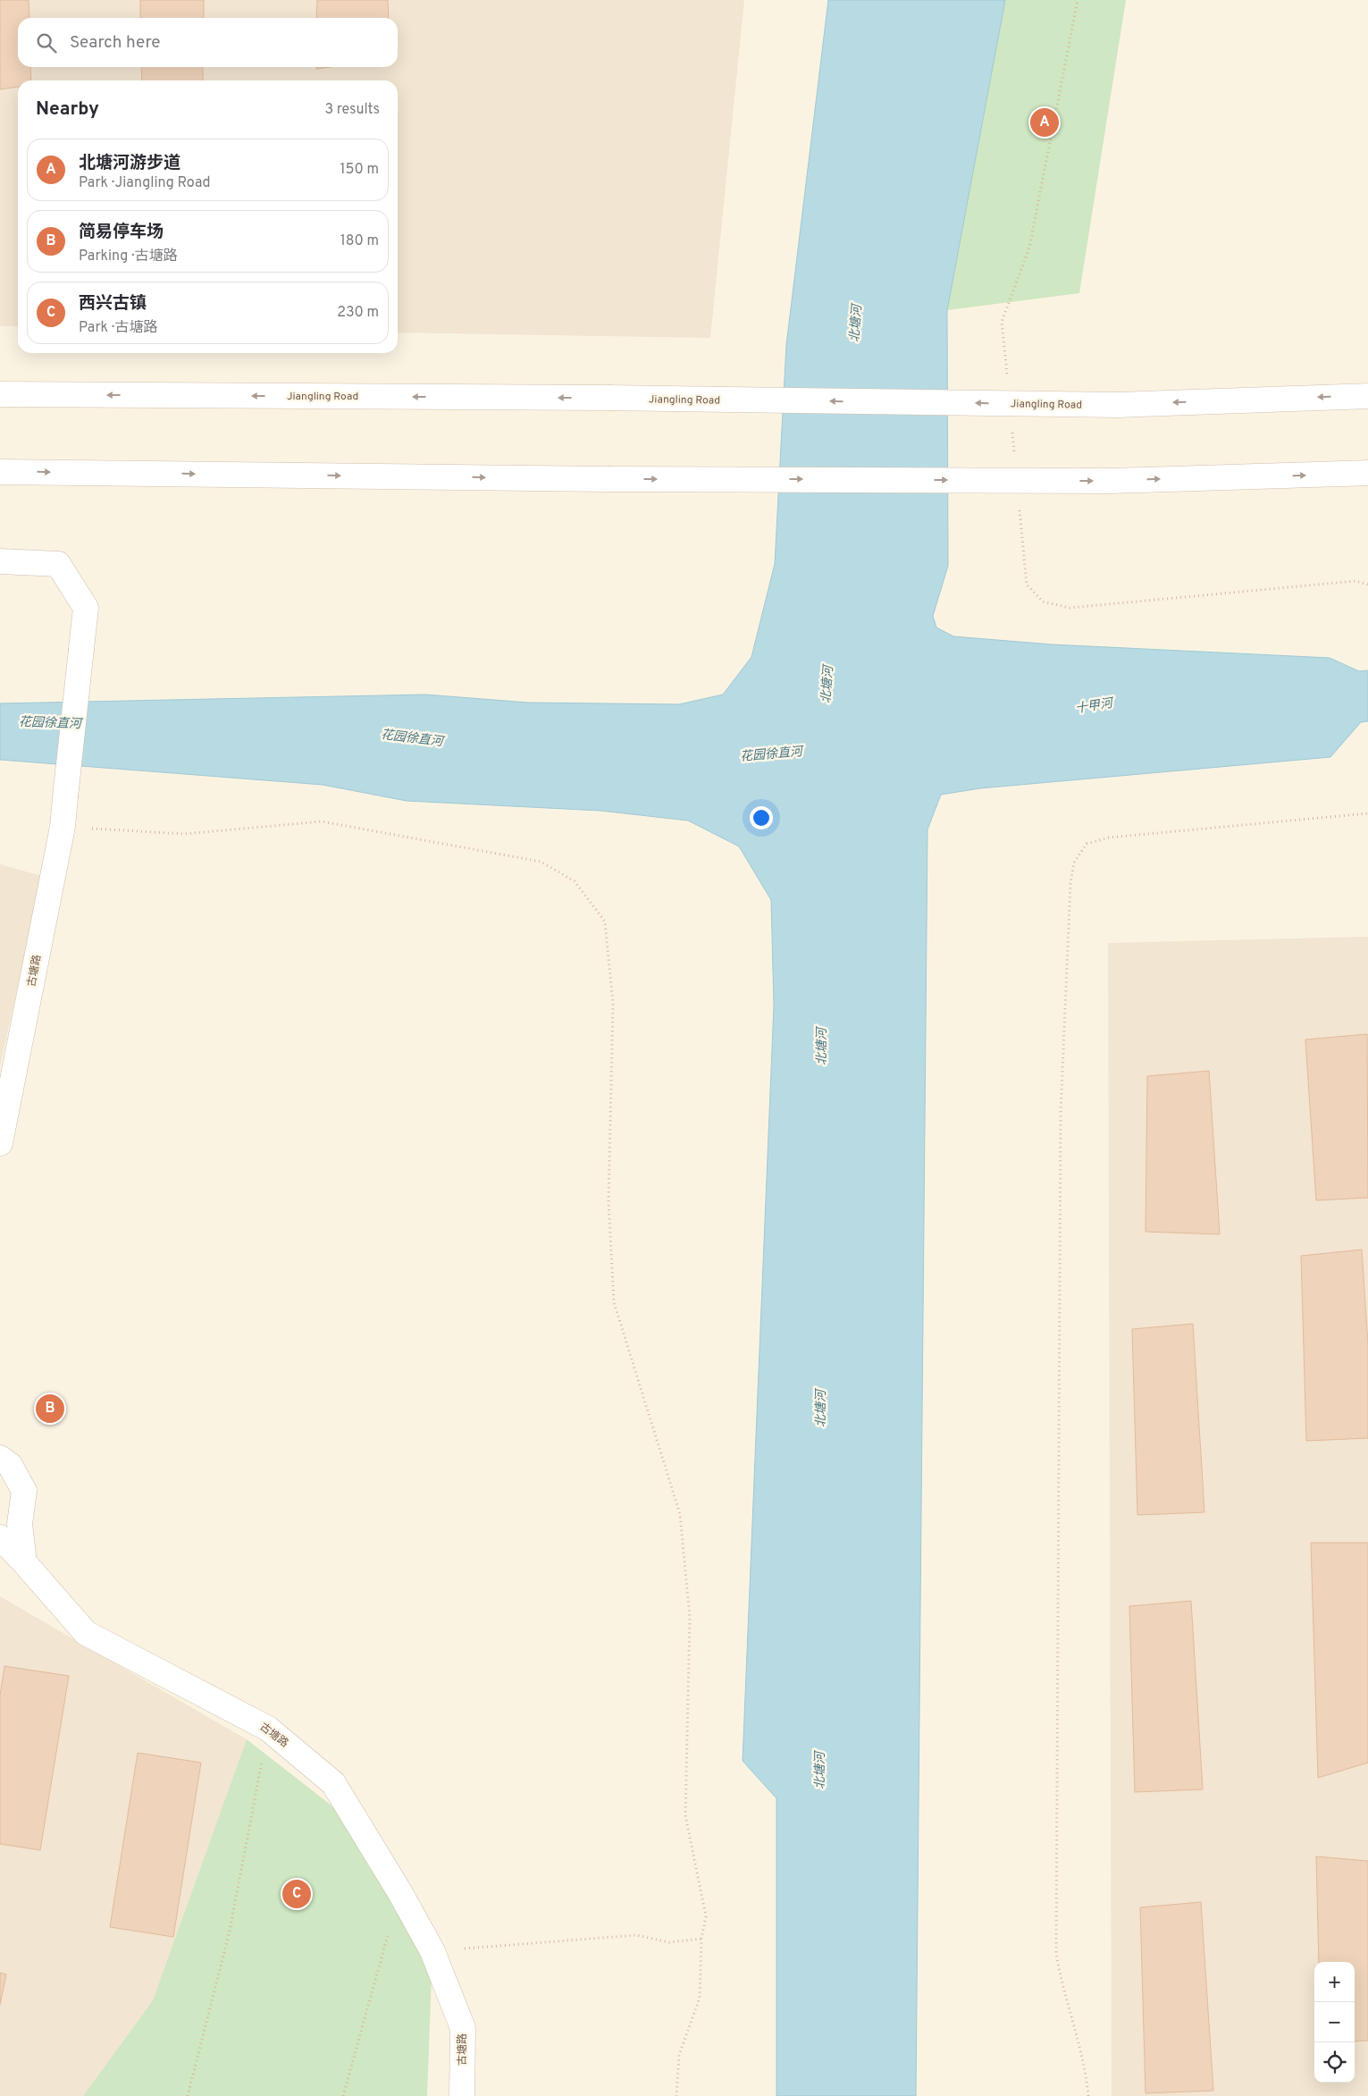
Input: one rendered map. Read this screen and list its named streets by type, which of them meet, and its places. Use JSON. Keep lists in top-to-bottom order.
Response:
{
  "streets": {
    "main road": ["Jiangling Road", "古塘路"]
  },
  "water": ["北塘河", "十甲河", "花园徐直河"],
  "page": {
    "search": "Search here",
    "heading": ["Nearby", "3 results"],
    "pins": ["A", "B", "C"],
    "list": [
      {
        "mark": "A",
        "name": "北塘河游步道",
        "note": "Park · Jiangling Road",
        "value": "150 m"
      },
      {
        "mark": "B",
        "name": "简易停车场",
        "note": "Parking · 古塘路",
        "value": "180 m"
      },
      {
        "mark": "C",
        "name": "西兴古镇",
        "note": "Park · 古塘路",
        "value": "230 m"
      }
    ],
    "map_buttons": ["+", "−"]
  }
}
